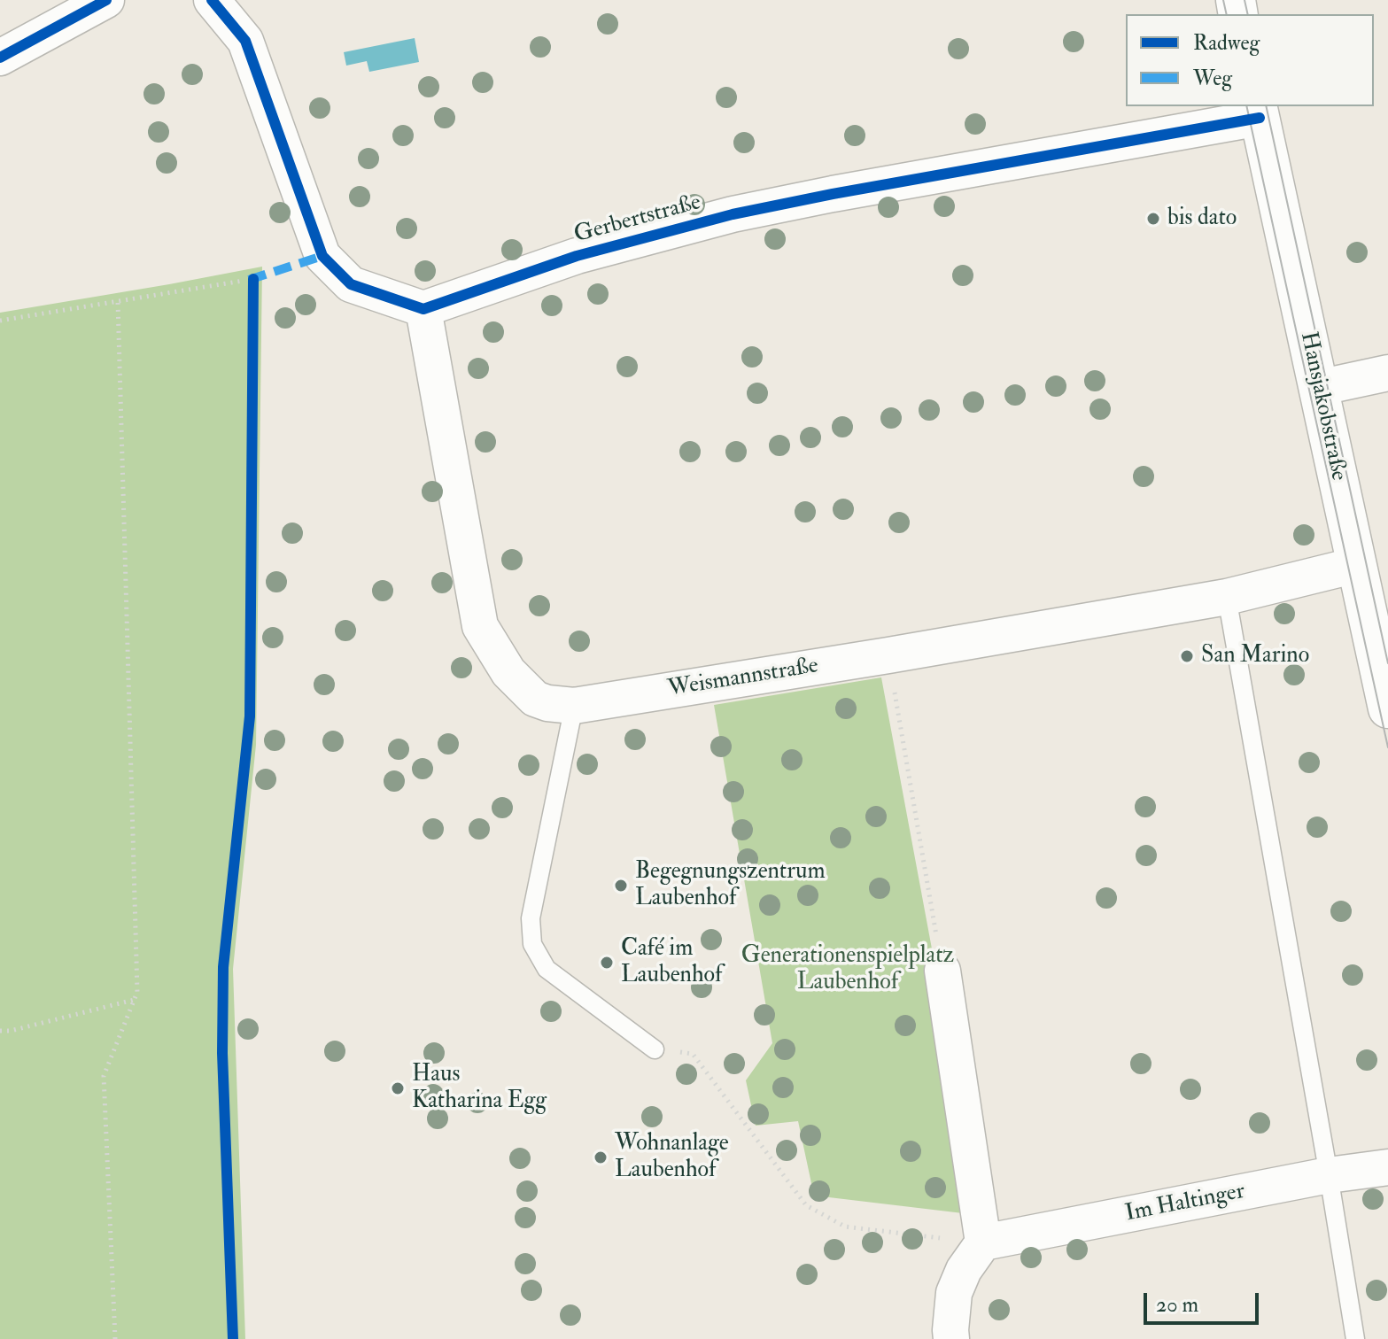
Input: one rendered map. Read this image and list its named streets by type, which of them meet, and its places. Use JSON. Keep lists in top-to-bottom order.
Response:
{
  "streets": {
    "street": [
      "Gerbertstraße",
      "Hansjakobstraße",
      "Weismannstraße",
      "Im Haltinger"
    ]
  },
  "crossings": [
    ["Gerbertstraße", "Hansjakobstraße"],
    ["Gerbertstraße", "Weismannstraße"],
    ["Hansjakobstraße", "Weismannstraße"]
  ],
  "parks": ["Generationenspielplatz Laubenhof"],
  "places": [
    "bis dato",
    "San Marino",
    "Begegnungszentrum Laubenhof",
    "Café im Laubenhof",
    "Haus Katharina Egg",
    "Wohnanlage Laubenhof"
  ],
  "legend": ["Radweg", "Weg"],
  "scale_bar": "20 m"
}
